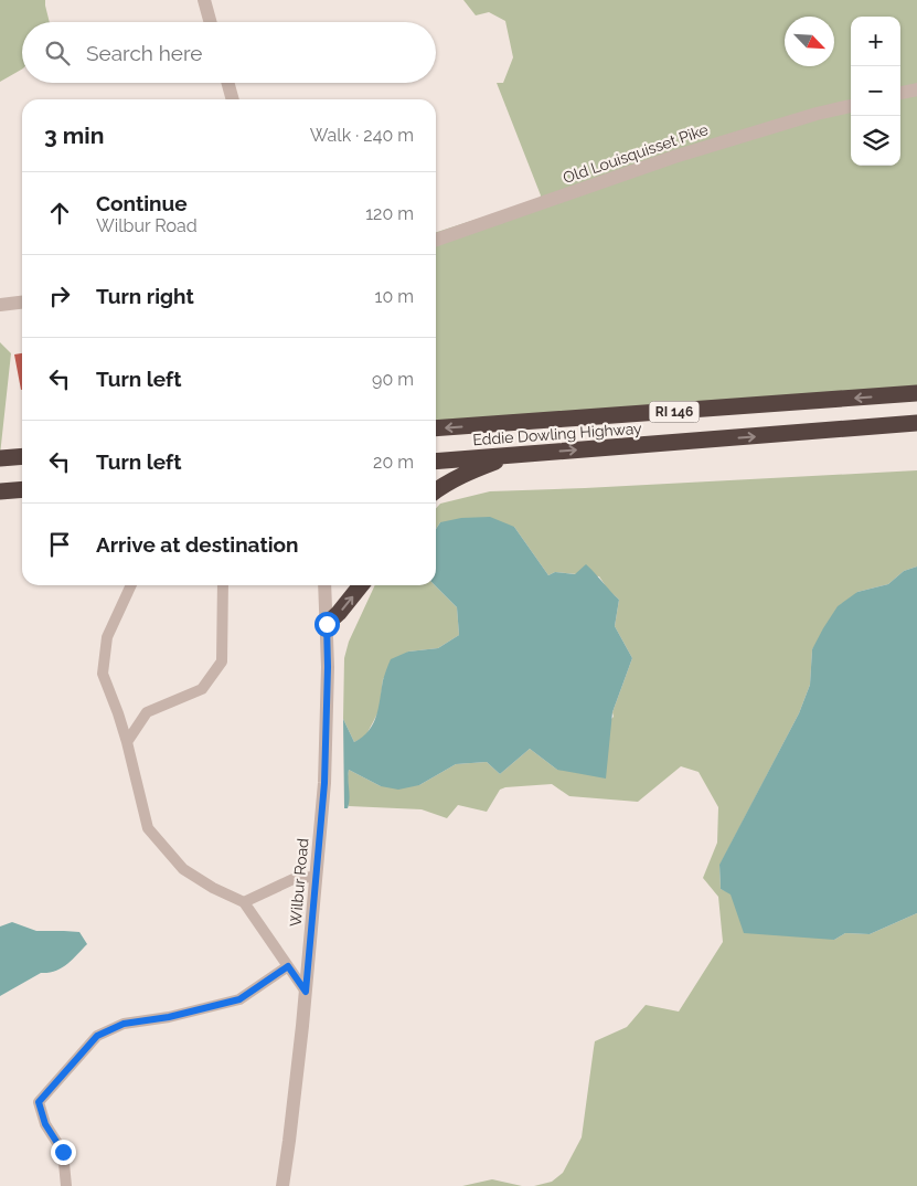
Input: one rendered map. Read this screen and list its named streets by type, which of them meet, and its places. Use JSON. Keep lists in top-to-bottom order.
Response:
{
  "streets": {
    "highway": ["RI 146", "Eddie Dowling Highway"],
    "street": ["Old Louisquisset Pike", "Wilbur Road"]
  },
  "north": "bottom right",
  "page": {
    "map_buttons": ["+", "−"],
    "search": "Search here",
    "heading": ["3 min", "Walk · 240 m"],
    "list": [
      ["Continue", "Wilbur Road", "120 m"],
      ["Turn right", "10 m"],
      ["Turn left", "90 m"],
      ["Turn left", "20 m"],
      "Arrive at destination"
    ]
  }
}
